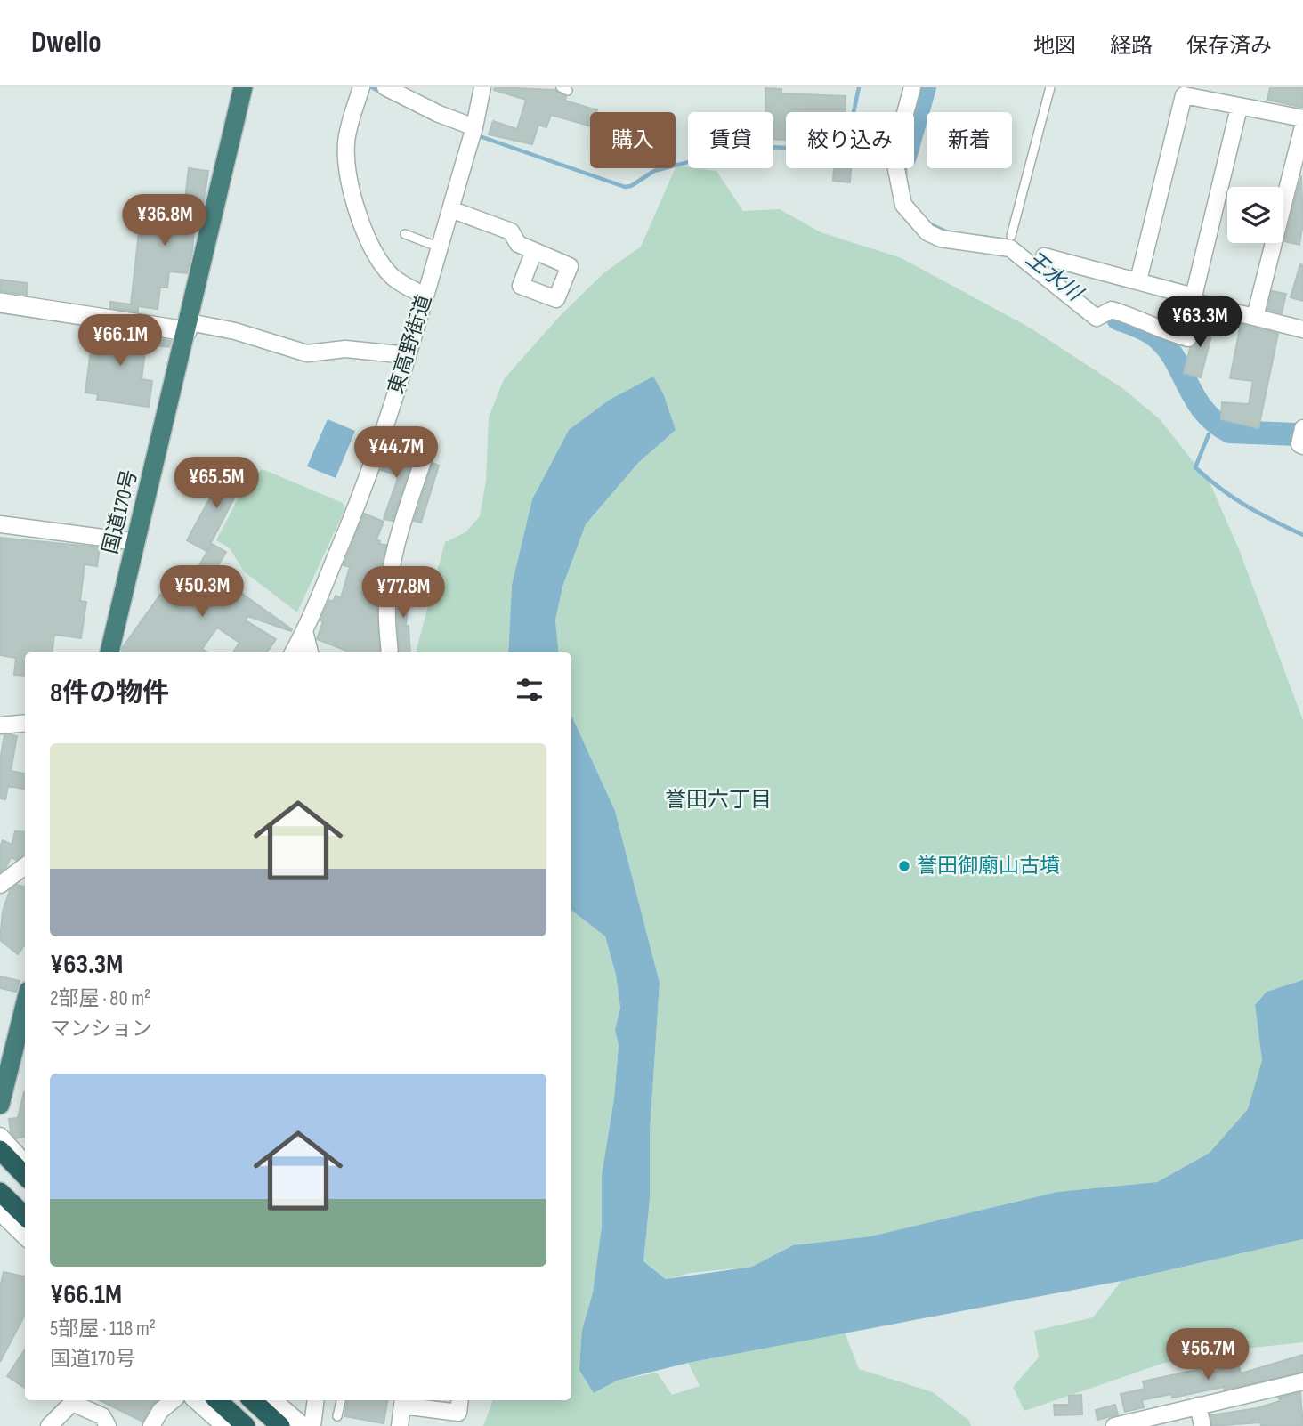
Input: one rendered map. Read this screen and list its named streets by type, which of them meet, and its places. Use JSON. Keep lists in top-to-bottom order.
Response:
{
  "streets": {
    "highway": ["国道170号"],
    "street": ["東高野街道"]
  },
  "districts": ["誉田六丁目"],
  "water": ["王水川"],
  "places": ["誉田御廟山古墳"],
  "page": {
    "header": "Dwello",
    "nav": ["地図", "経路", "保存済み"],
    "chip": [
      "購入",
      "賃貸",
      "絞り込み",
      "新着"
    ],
    "price": [
      "¥36.8M",
      "¥63.3M",
      "¥66.1M",
      "¥44.7M",
      "¥65.5M",
      "¥50.3M",
      "¥77.8M",
      "¥56.7M"
    ],
    "heading": "8件の物件",
    "list": [
      {
        "name": "¥63.3M",
        "note": "2部屋 · 80 m² · マンション"
      },
      {
        "name": "¥66.1M",
        "note": "5部屋 · 118 m² · 国道170号"
      }
    ]
  }
}
